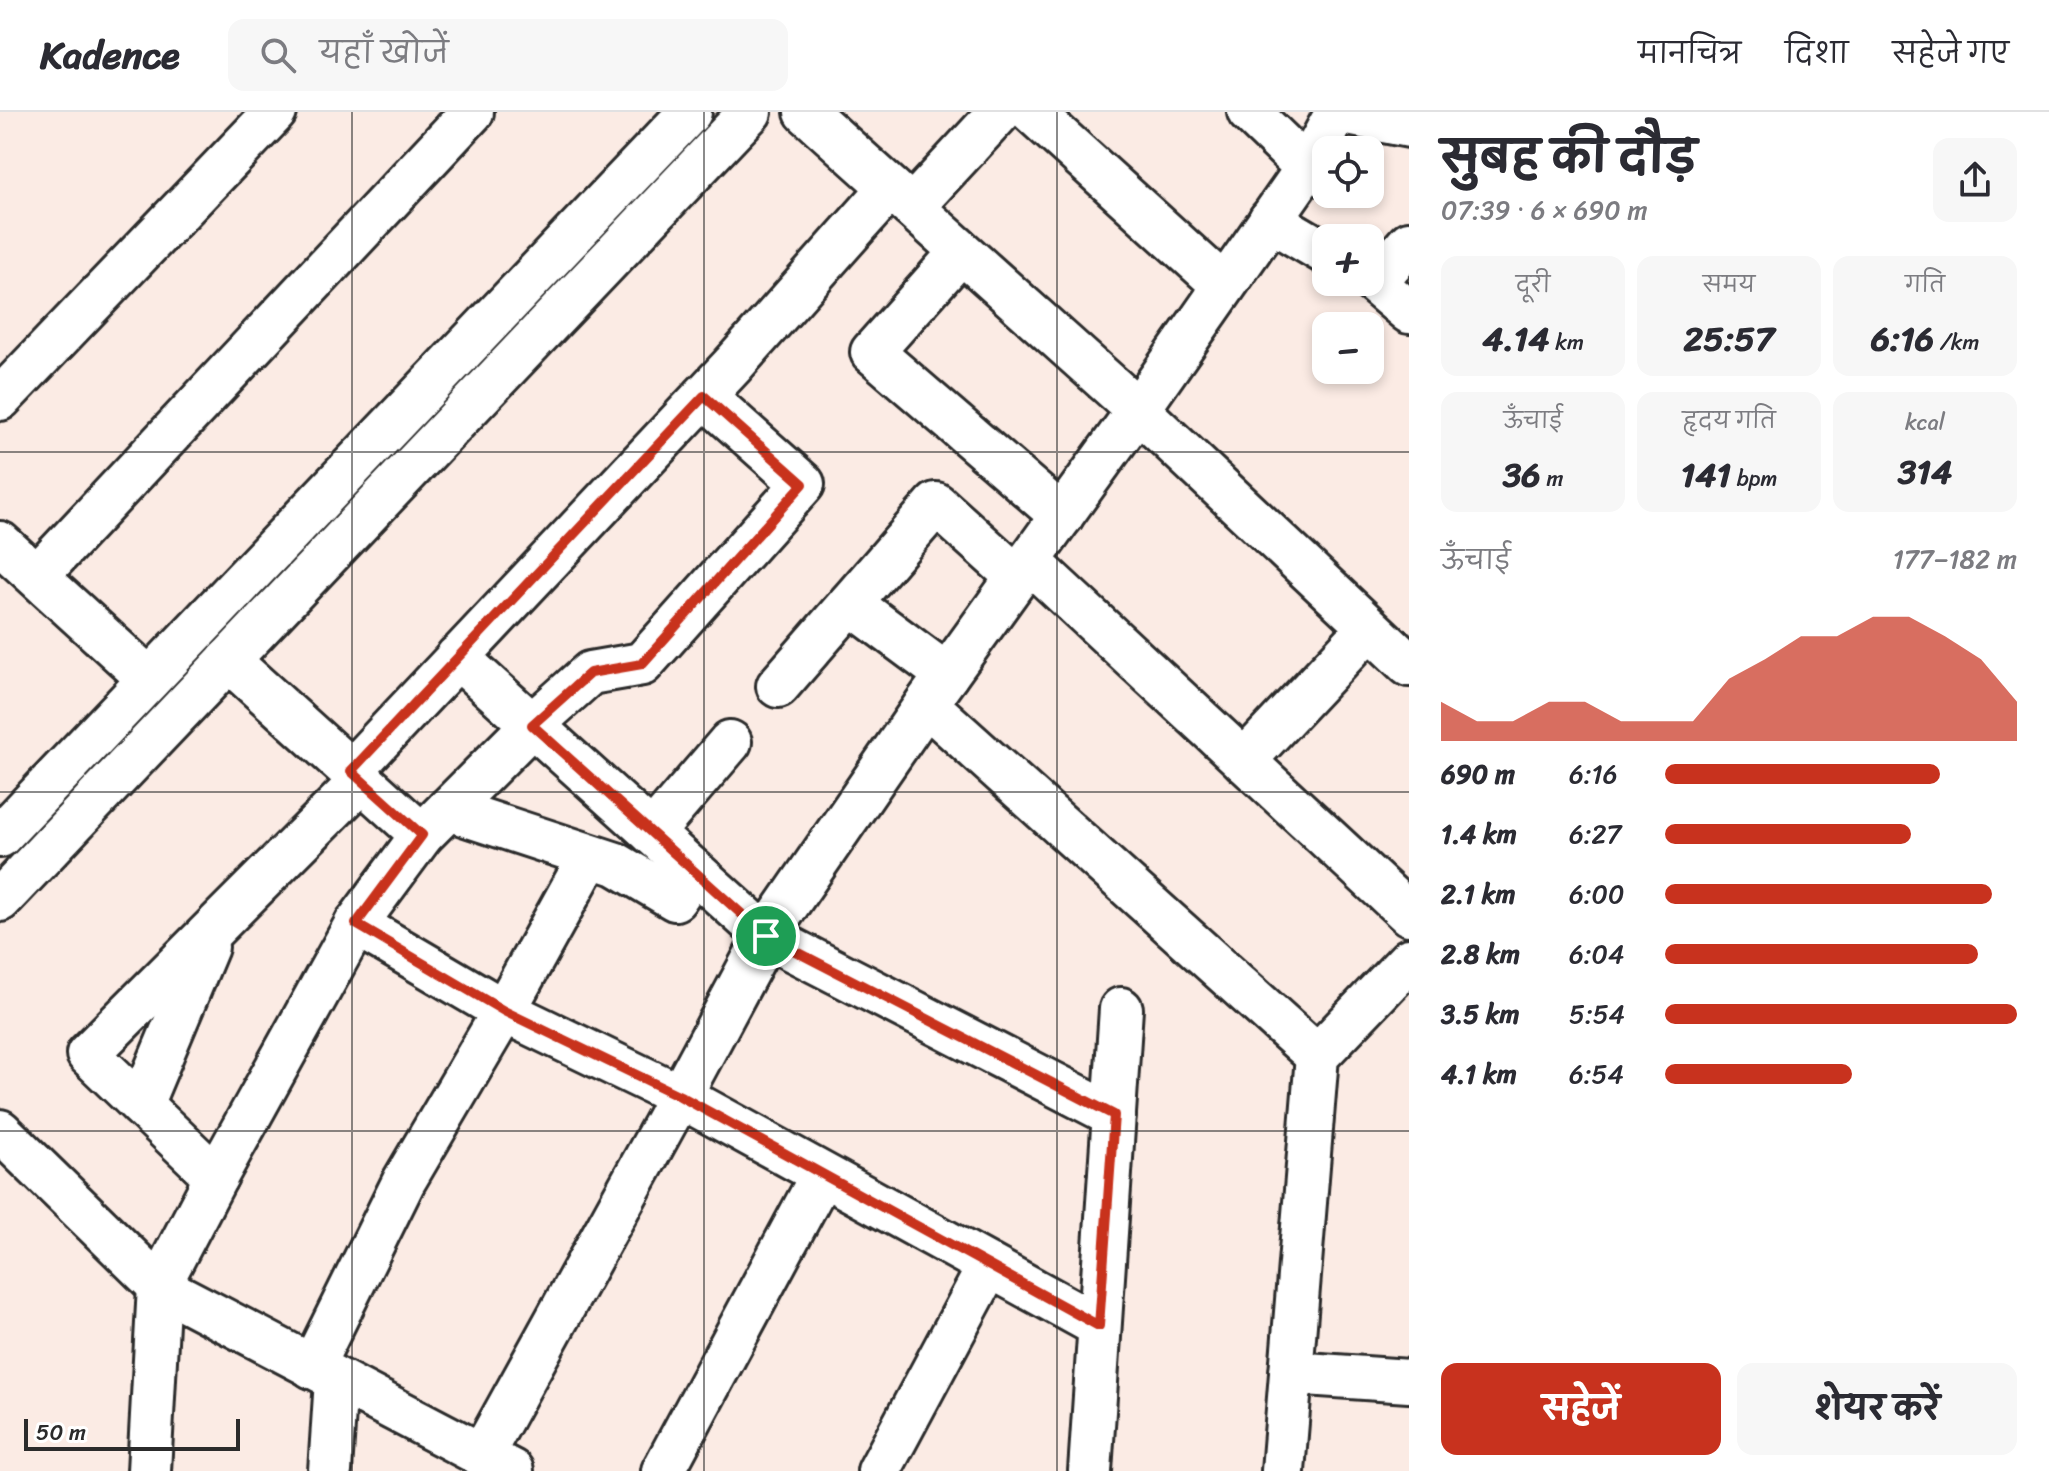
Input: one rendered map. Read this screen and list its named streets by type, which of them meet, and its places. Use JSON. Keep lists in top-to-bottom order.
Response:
{
  "scale_bar": "50 m",
  "page": {
    "header": "Kadence",
    "search": "यहाँ खोजें",
    "nav": ["मानचित्र", "दिशा", "सहेजे गए"],
    "heading": ["सुबह की दौड़", "07:39 · 6 × 690 m"],
    "map_buttons": ["+", "−"],
    "stats": [
      ["दूरी", "4.14 km"],
      ["समय", "25:57"],
      ["गति", "6:16 /km"],
      ["ऊँचाई", "36 m"],
      ["हृदय गति", "141 bpm"],
      ["kcal", "314"]
    ],
    "chart": ["ऊँचाई", "177–182 m"],
    "list": [
      {
        "name": "690 m",
        "note": "6:16"
      },
      {
        "name": "1.4 km",
        "note": "6:27"
      },
      {
        "name": "2.1 km",
        "note": "6:00"
      },
      {
        "name": "2.8 km",
        "note": "6:04"
      },
      {
        "name": "3.5 km",
        "note": "5:54"
      },
      {
        "name": "4.1 km",
        "note": "6:54"
      }
    ],
    "buttons": ["सहेजें", "शेयर करें"],
    "scale": "50 m"
  }
}
